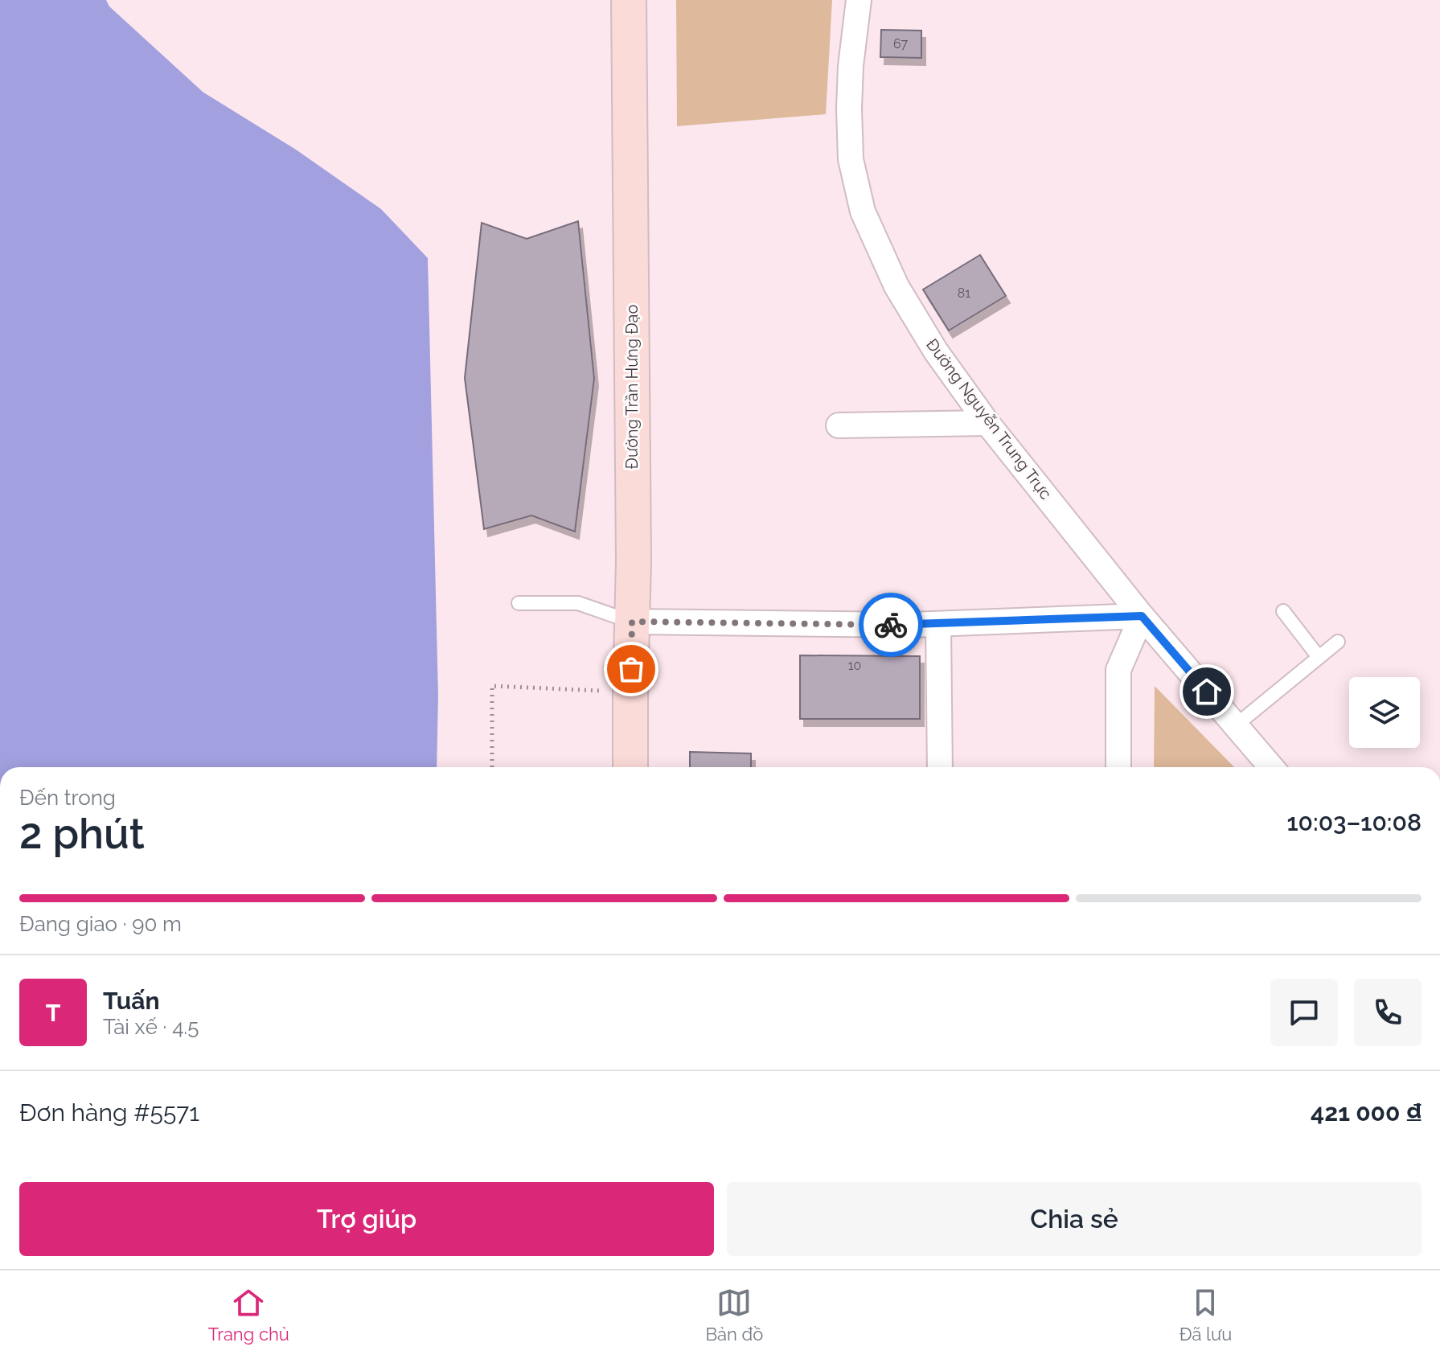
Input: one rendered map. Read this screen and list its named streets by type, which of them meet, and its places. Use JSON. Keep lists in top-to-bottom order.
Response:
{
  "streets": {
    "main road": ["Đường Trần Hưng Đạo"],
    "street": ["Đường Nguyễn Trung Trực"]
  },
  "house_numbers": ["67", "81", "10"],
  "page": {
    "heading": ["2 phút", "Đến trong", "10:03–10:08"],
    "panel": [
      "Tuấn",
      "Tài xế · 4.5",
      "Đơn hàng #5571",
      "421 000 ₫"
    ],
    "bar": "Đang giao · 90 m",
    "round": "T",
    "buttons": ["Trợ giúp", "Chia sẻ"],
    "tabs": ["Trang chủ", "Bản đồ", "Đã lưu"]
  }
}
